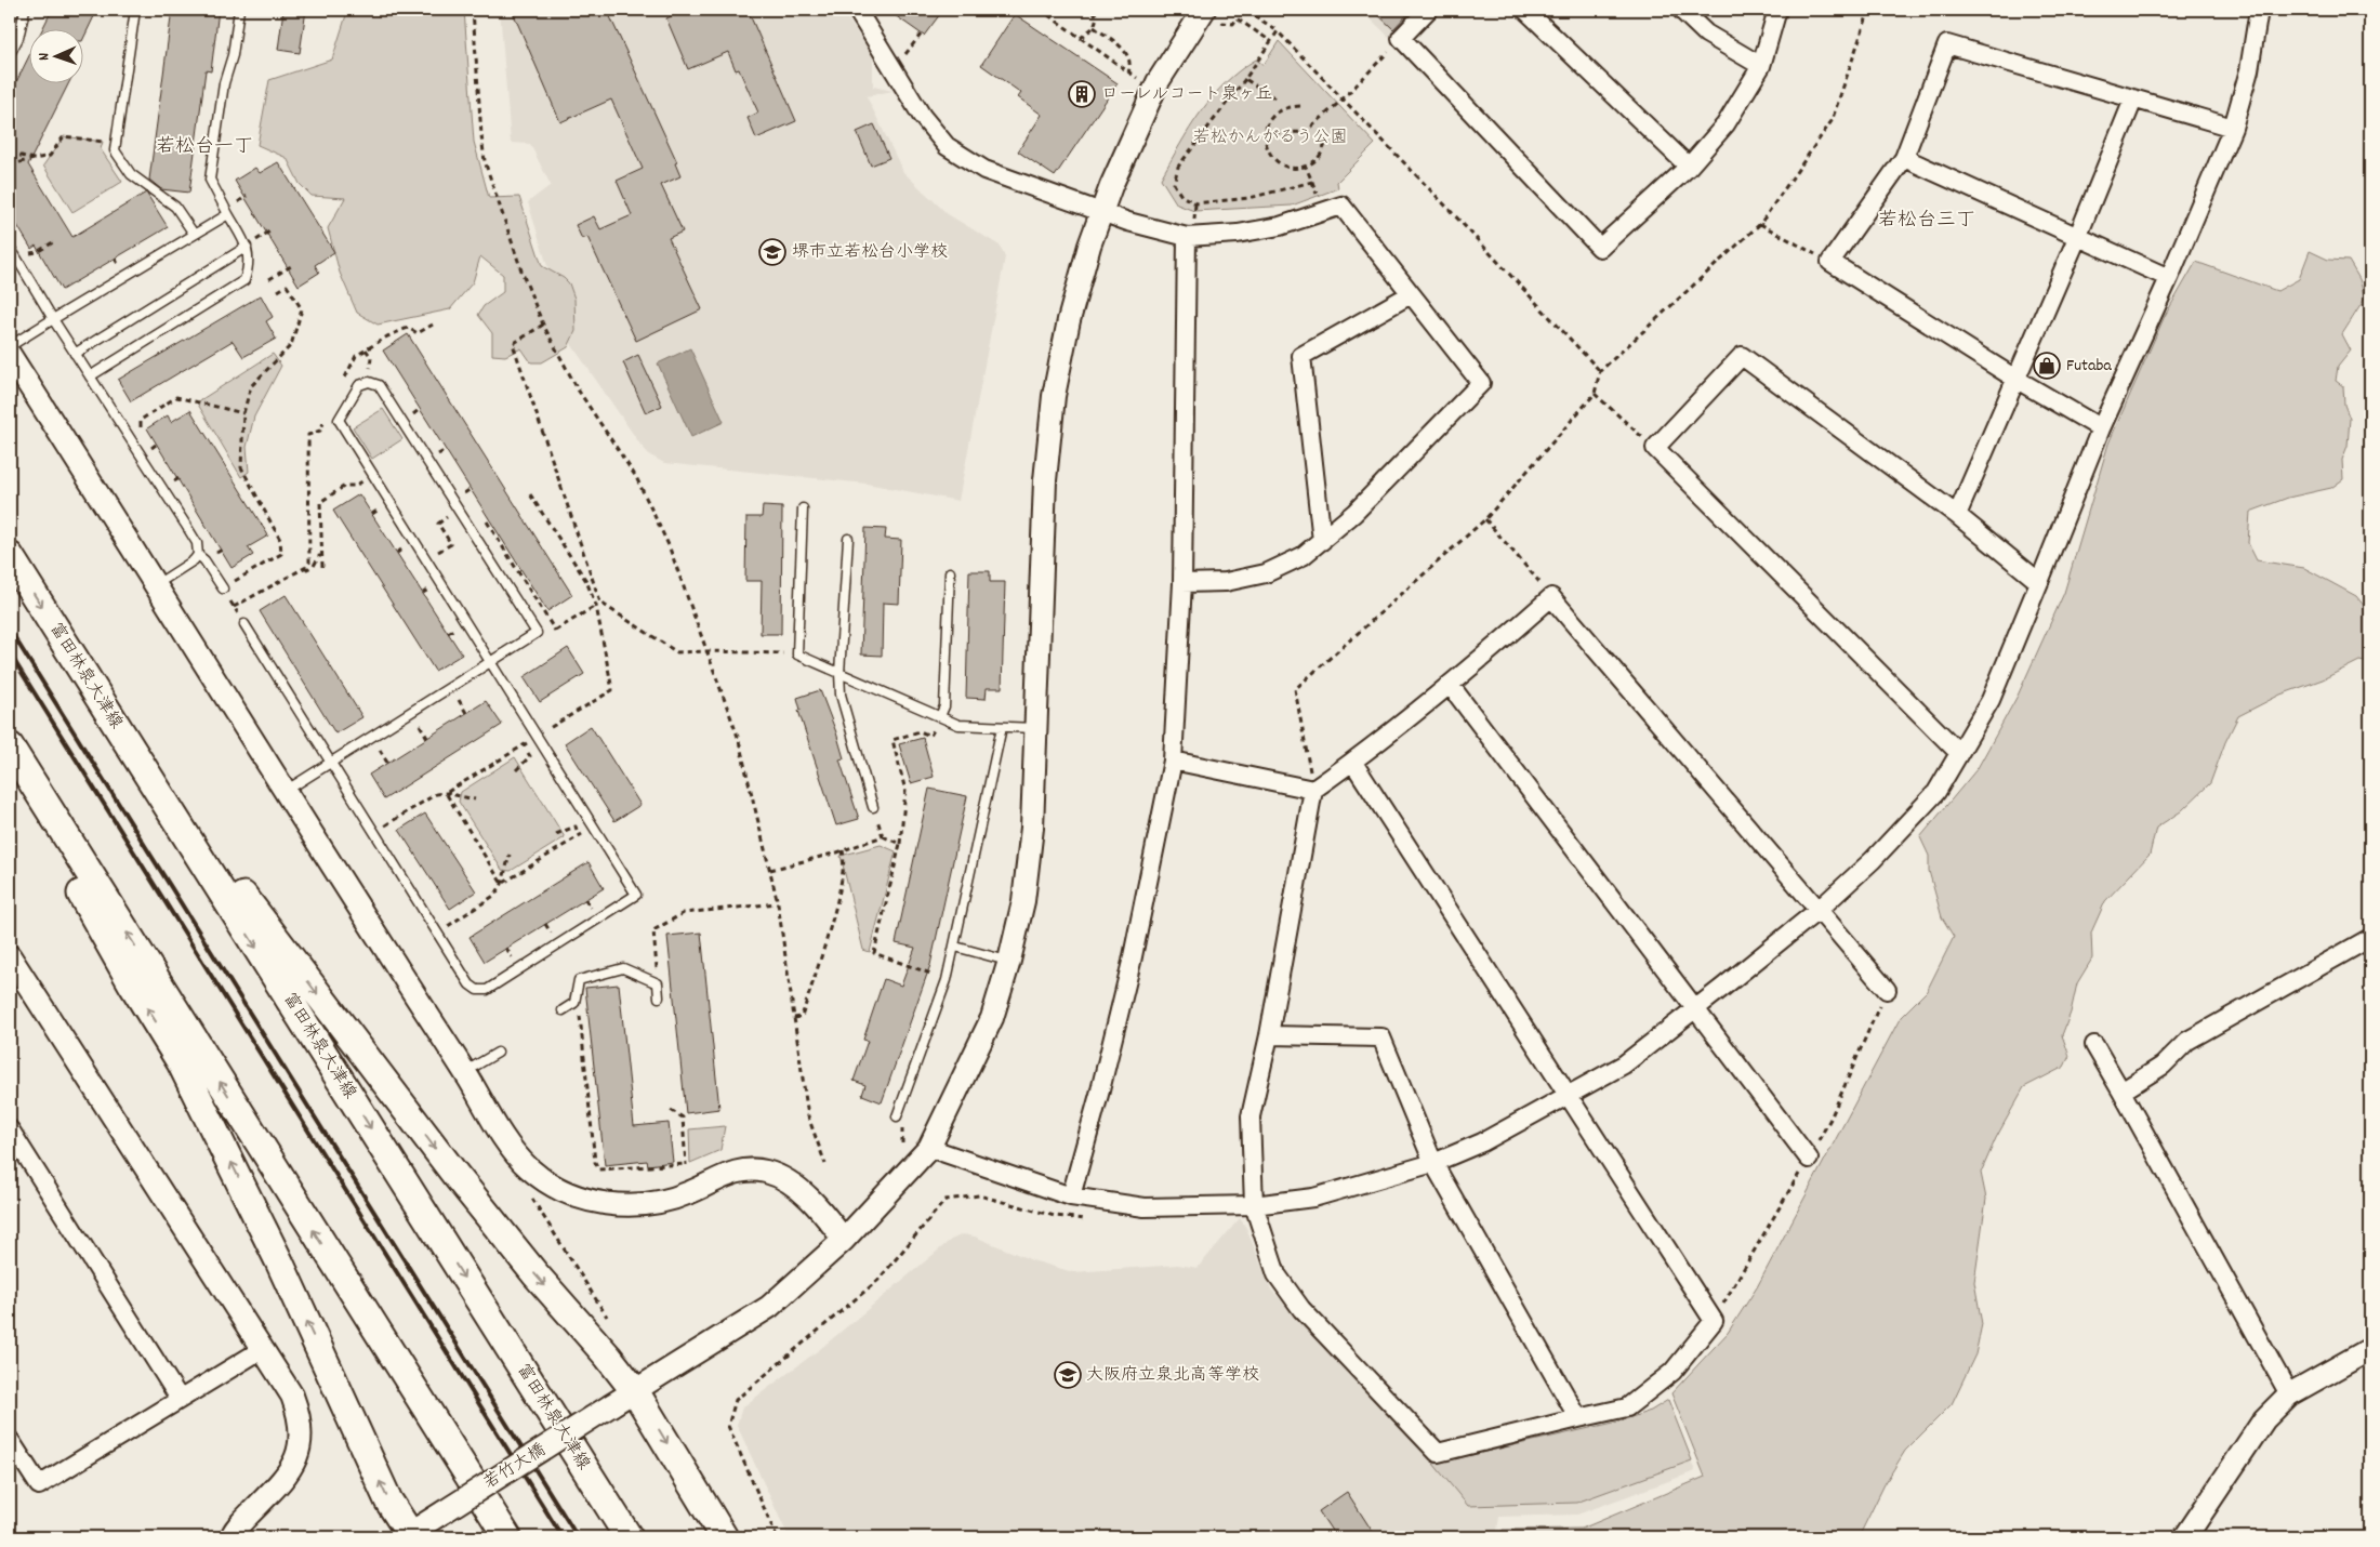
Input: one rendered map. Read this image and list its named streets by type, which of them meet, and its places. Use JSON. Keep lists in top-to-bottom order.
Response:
{
  "streets": {
    "main road": ["富田林泉大津線"],
    "street": ["若竹大橋"]
  },
  "districts": ["若松台一丁", "若松台三丁"],
  "parks": ["若松かんがるう公園"],
  "places": {
    "building": ["ローレルコート泉ヶ丘"],
    "school or university": ["堺市立若松台小学校", "大阪府立泉北高等学校"],
    "shop": ["Futaba"]
  },
  "north": "left"
}
